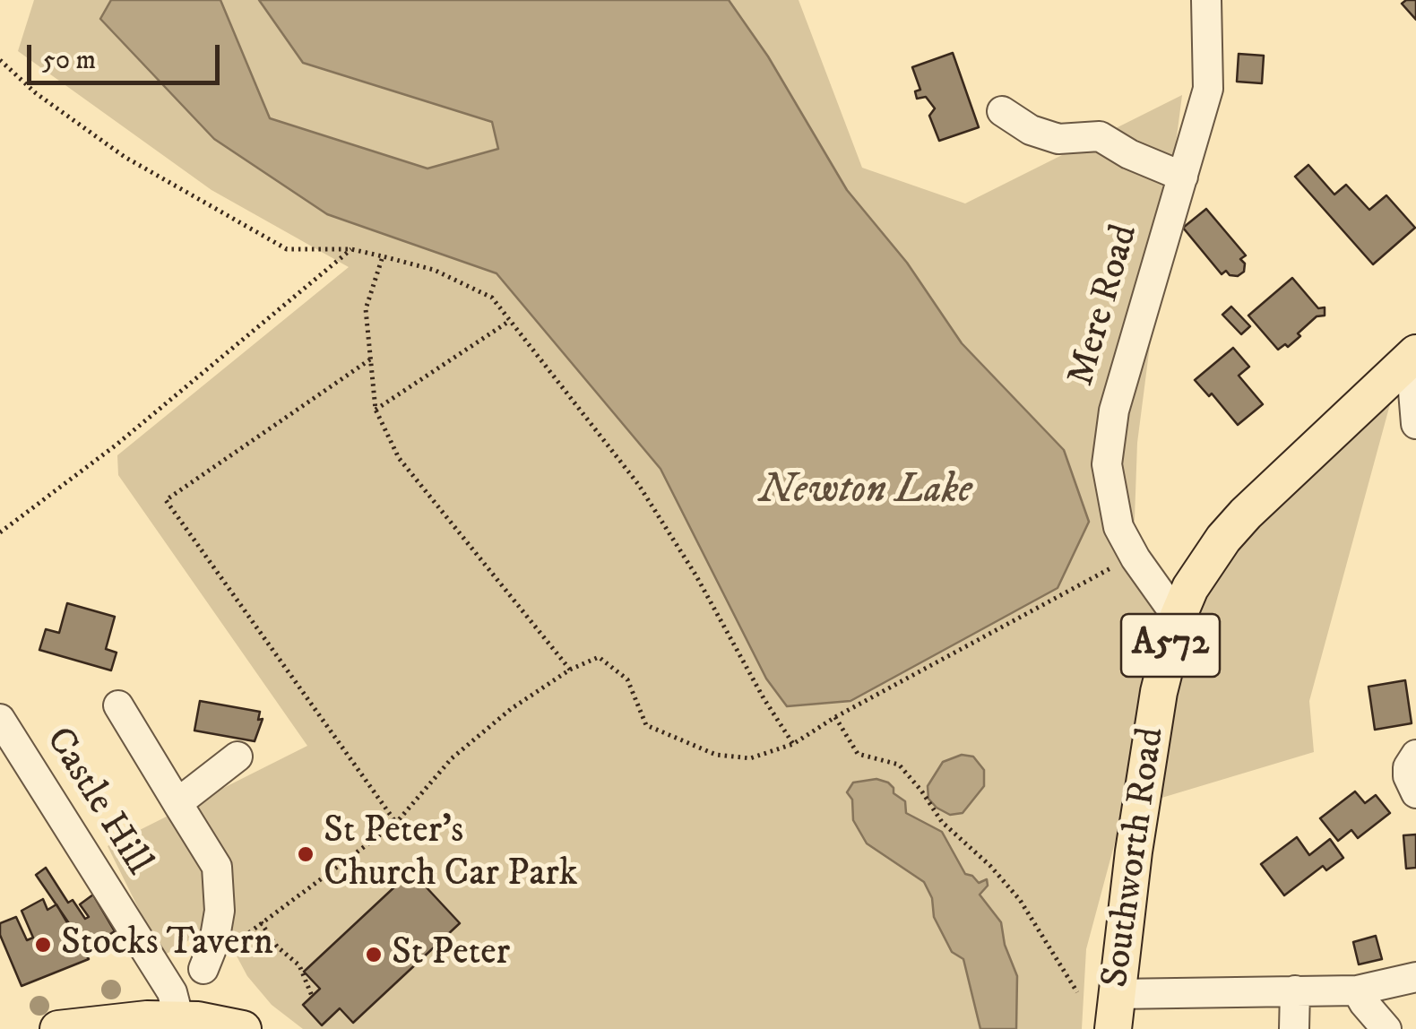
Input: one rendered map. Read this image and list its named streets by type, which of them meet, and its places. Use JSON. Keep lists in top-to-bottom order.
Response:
{
  "streets": {
    "main road": ["A572", "Southworth Road"],
    "street": ["Mere Road", "Castle Hill"]
  },
  "crossings": [
    ["Mere Road", "Southworth Road"]
  ],
  "water": ["Newton Lake"],
  "places": ["St Peter's Church Car Park", "Stocks Tavern", "St Peter"],
  "scale_bar": "50 m"
}
